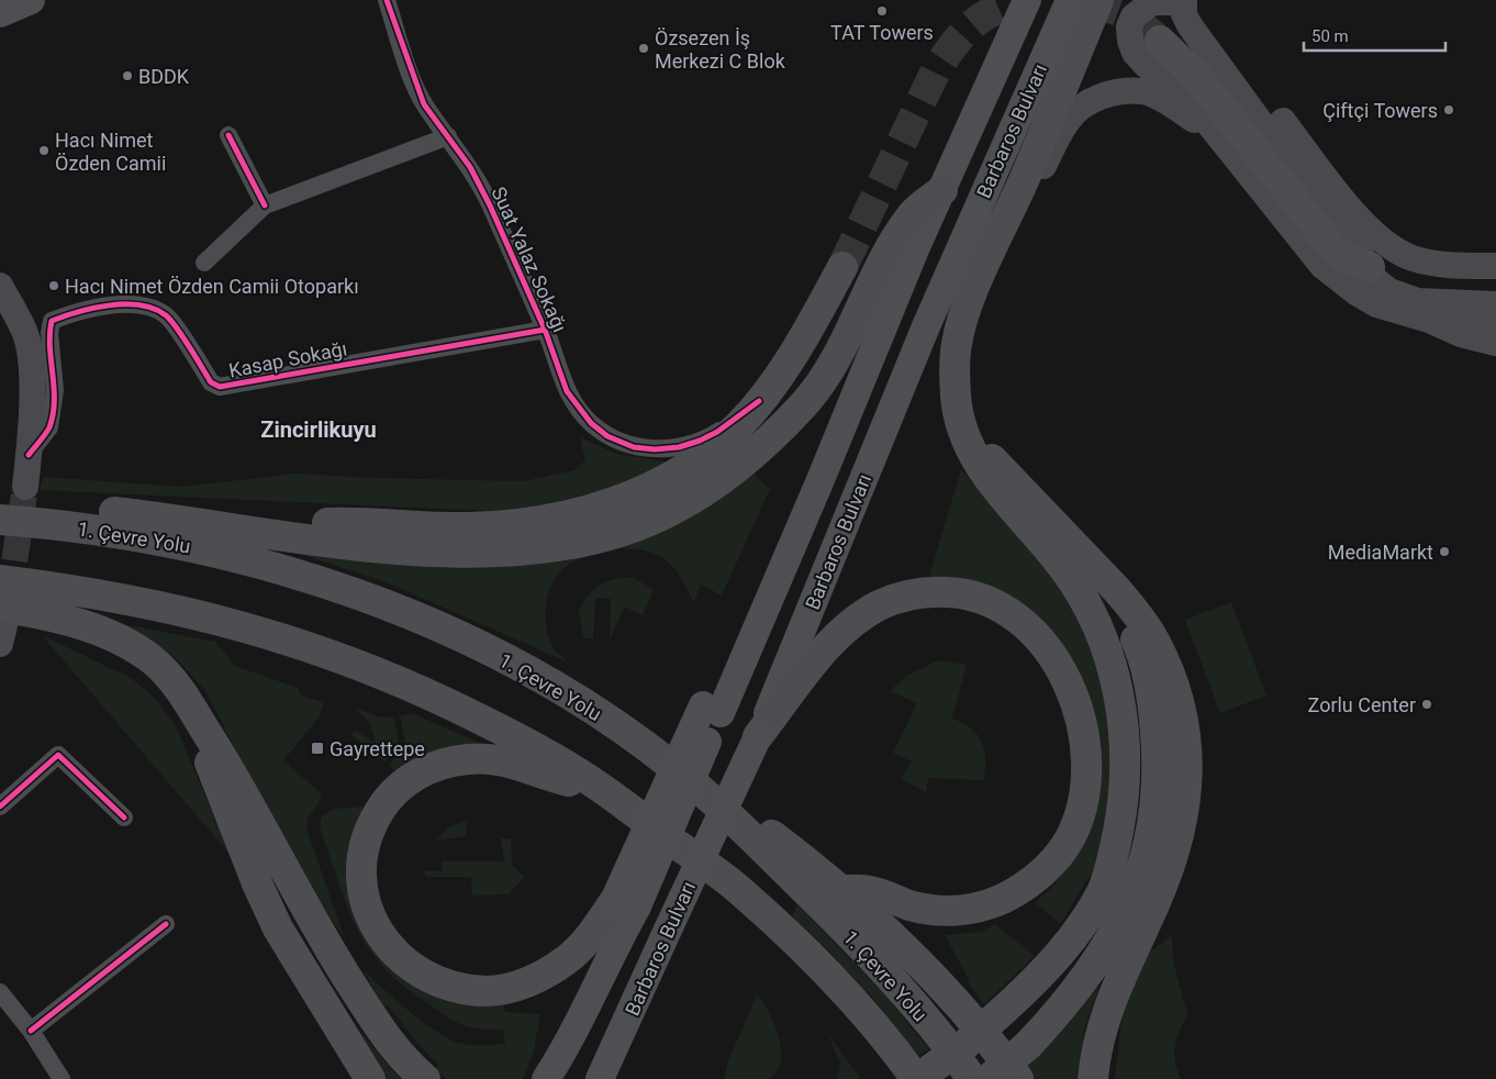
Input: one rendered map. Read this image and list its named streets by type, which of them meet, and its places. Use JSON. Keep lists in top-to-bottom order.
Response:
{
  "streets": {
    "highway": ["1. Çevre Yolu"],
    "main road": ["Barbaros Bulvarı"],
    "street": ["Suat Yalaz Sokağı", "Kasap Sokağı"]
  },
  "crossings": [
    ["Suat Yalaz Sokağı", "Kasap Sokağı"]
  ],
  "districts": ["Zincirlikuyu"],
  "places": {
    "other": [
      "TAT Towers",
      "Özsezen İş Merkezi C Blok",
      "BDDK",
      "Çiftçi Towers",
      "Hacı Nimet Özden Camii",
      "Hacı Nimet Özden Camii Otoparkı",
      "MediaMarkt",
      "Zorlu Center"
    ],
    "transit": ["Gayrettepe"]
  },
  "scale_bar": "50 m"
}
